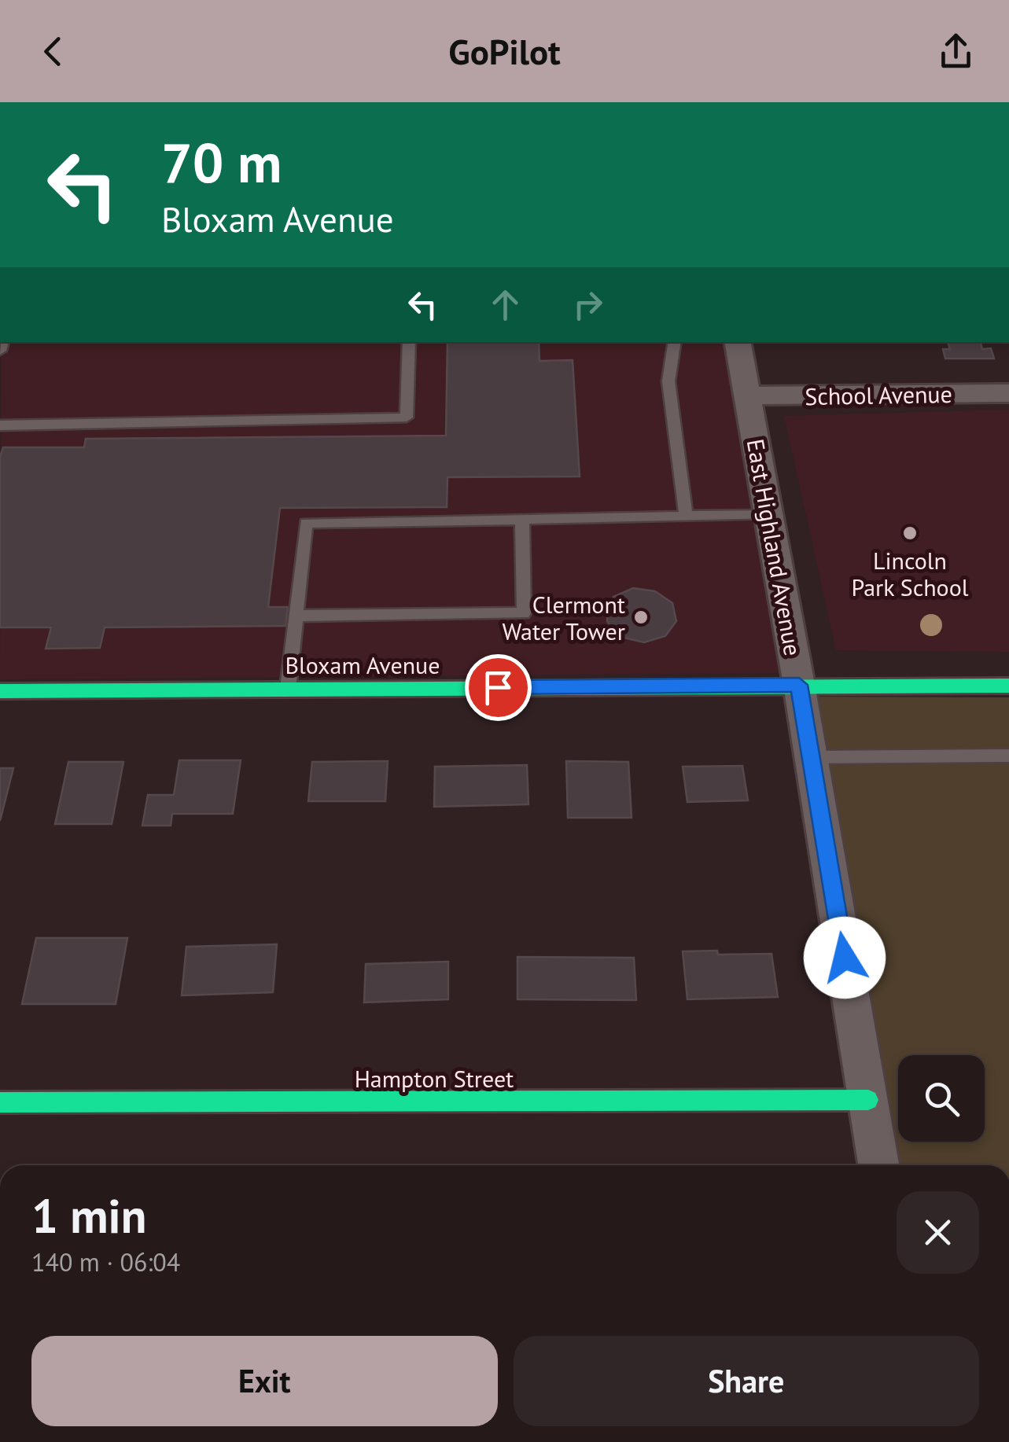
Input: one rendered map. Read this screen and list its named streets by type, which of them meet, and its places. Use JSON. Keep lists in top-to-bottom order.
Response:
{
  "streets": {
    "street": [
      "School Avenue",
      "East Highland Avenue",
      "Bloxam Avenue",
      "Hampton Street"
    ]
  },
  "crossings": [
    ["School Avenue", "East Highland Avenue"],
    ["East Highland Avenue", "Bloxam Avenue"],
    ["East Highland Avenue", "Hampton Street"]
  ],
  "places": ["Lincoln Park School", "Clermont Water Tower"],
  "page": {
    "header": "GoPilot",
    "turn": ["70 m", "Bloxam Avenue"],
    "heading": ["1 min", "140 m · 06:04"],
    "buttons": ["Exit", "Share"]
  }
}
